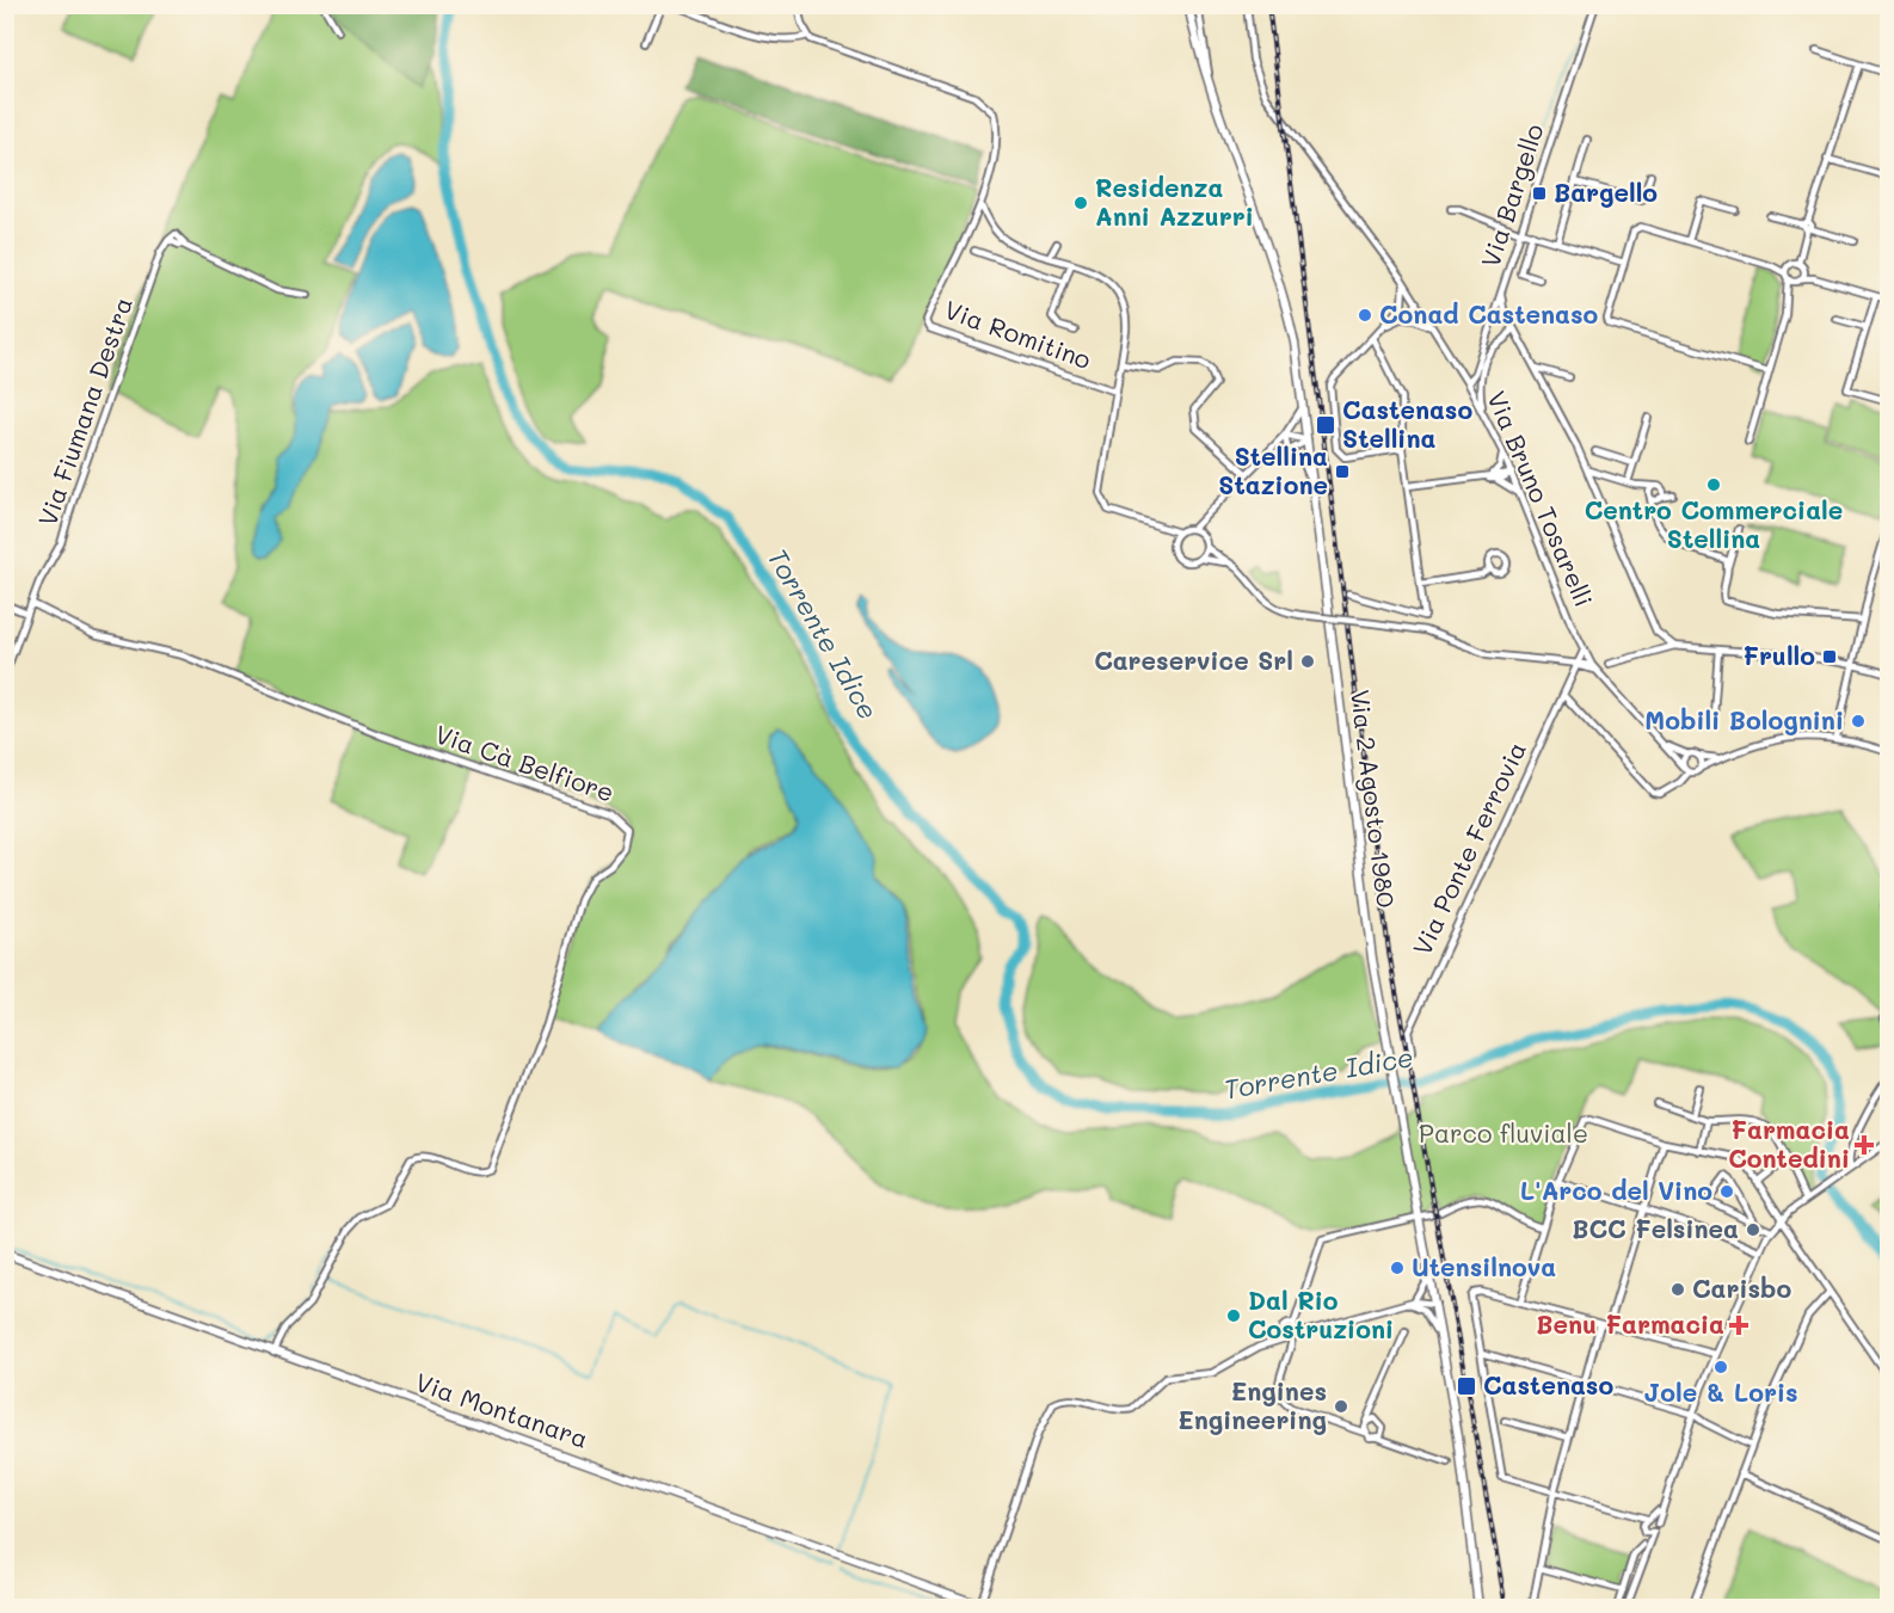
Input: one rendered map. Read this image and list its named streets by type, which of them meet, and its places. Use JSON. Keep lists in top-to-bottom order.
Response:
{
  "streets": {
    "main road": ["Via 2 Agosto 1980", "Via Montanara"],
    "street": [
      "Via Bargello",
      "Via Romitino",
      "Via Fiumana Destra",
      "Via Bruno Tosarelli",
      "Via Cà Belfiore",
      "Via Ponte Ferrovia"
    ]
  },
  "crossings": [
    ["Via Bargello", "Via Bruno Tosarelli"],
    ["Via Fiumana Destra", "Via Cà Belfiore"],
    ["Via Cà Belfiore", "Via Montanara"]
  ],
  "water": ["Torrente Idice"],
  "parks": ["Parco fluviale"],
  "places": {
    "transit": [
      "Bargello",
      "Castenaso Stellina",
      "Stellina Stazione",
      "Frullo",
      "Castenaso"
    ],
    "other": [
      "Residenza Anni Azzurri",
      "Conad Castenaso",
      "Centro Commerciale Stellina",
      "Careservice Srl",
      "Mobili Bolognini",
      "L'Arco del Vino",
      "BCC Felsinea",
      "Utensilnova",
      "Carisbo",
      "Dal Rio Costruzioni",
      "Jole & Loris",
      "Engines Engineering"
    ],
    "health": ["Farmacia Contedini", "Benu Farmacia"]
  }
}
